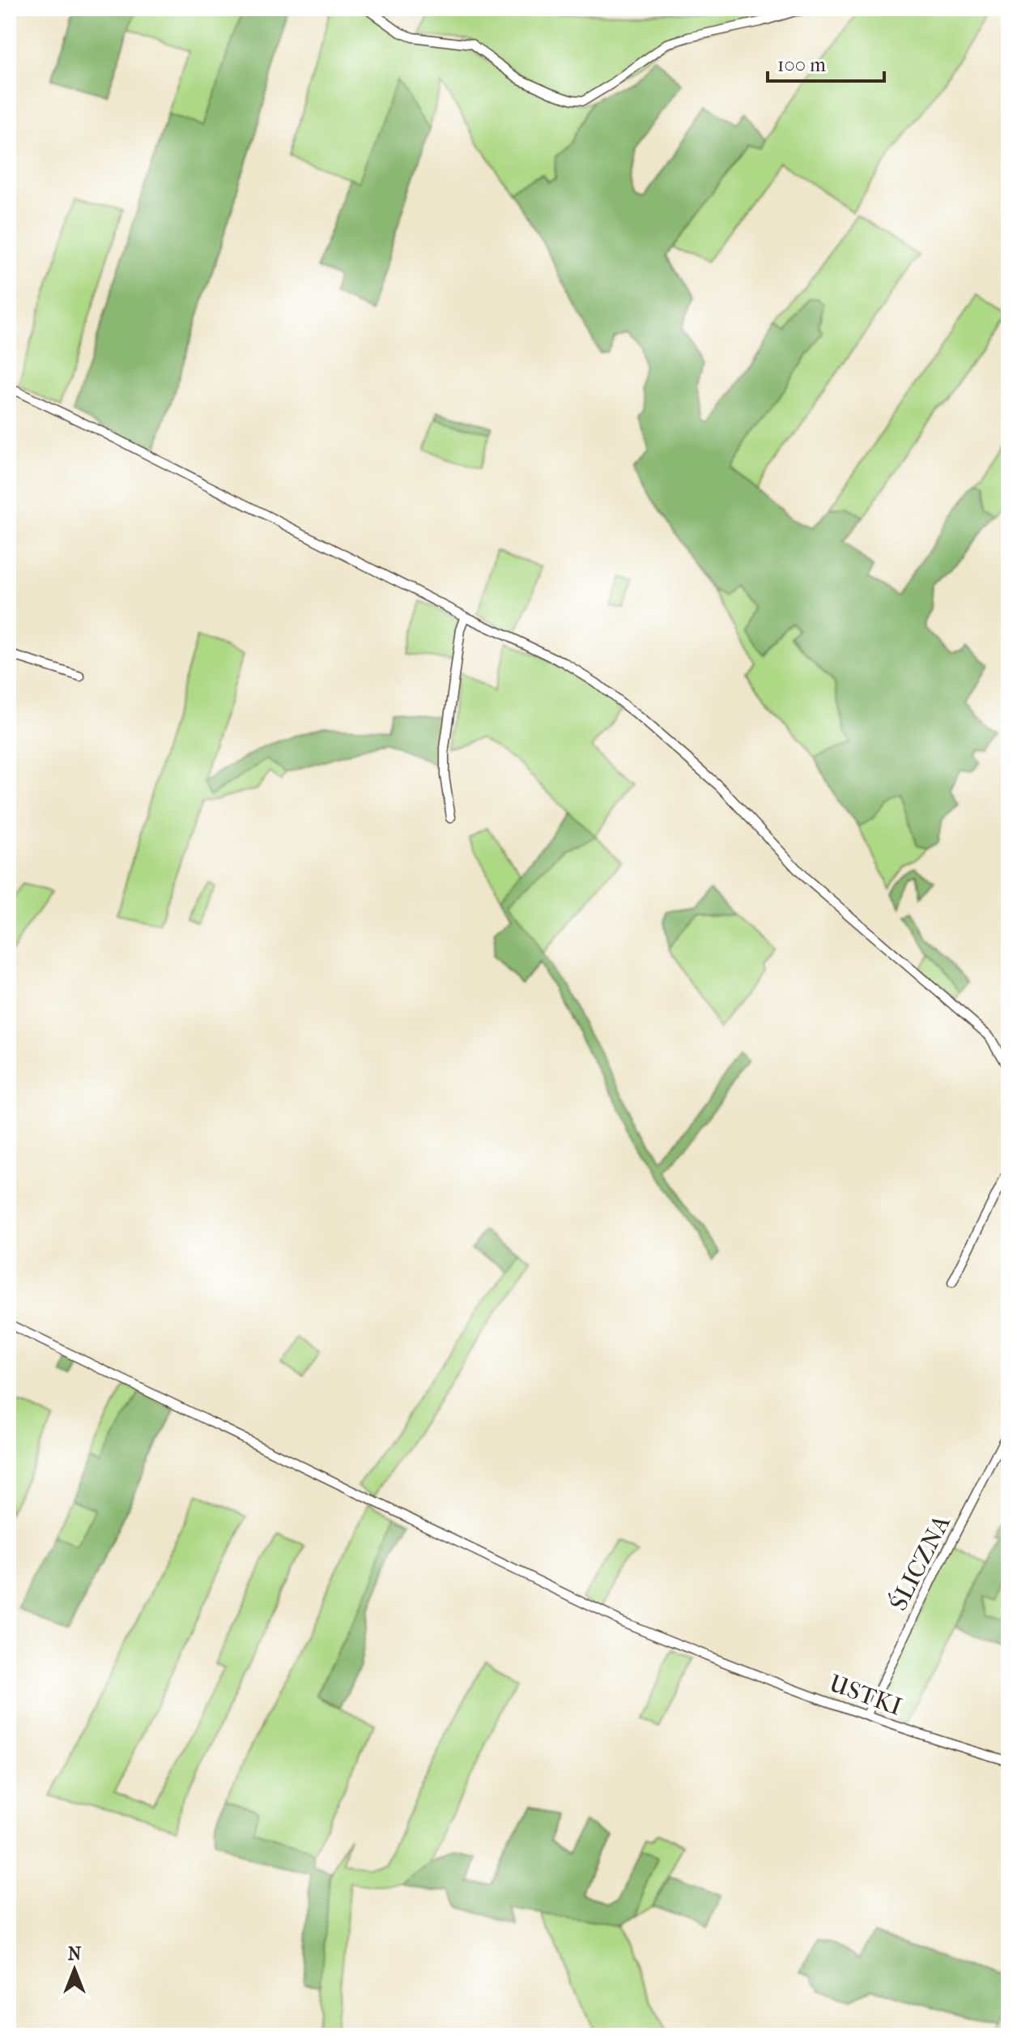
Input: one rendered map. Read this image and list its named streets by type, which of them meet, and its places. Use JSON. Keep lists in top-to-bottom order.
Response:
{
  "streets": {
    "street": ["ŚLICZNA", "USTKI"]
  },
  "crossings": [
    ["ŚLICZNA", "USTKI"]
  ],
  "scale_bar": "100 m",
  "north": "top"
}
